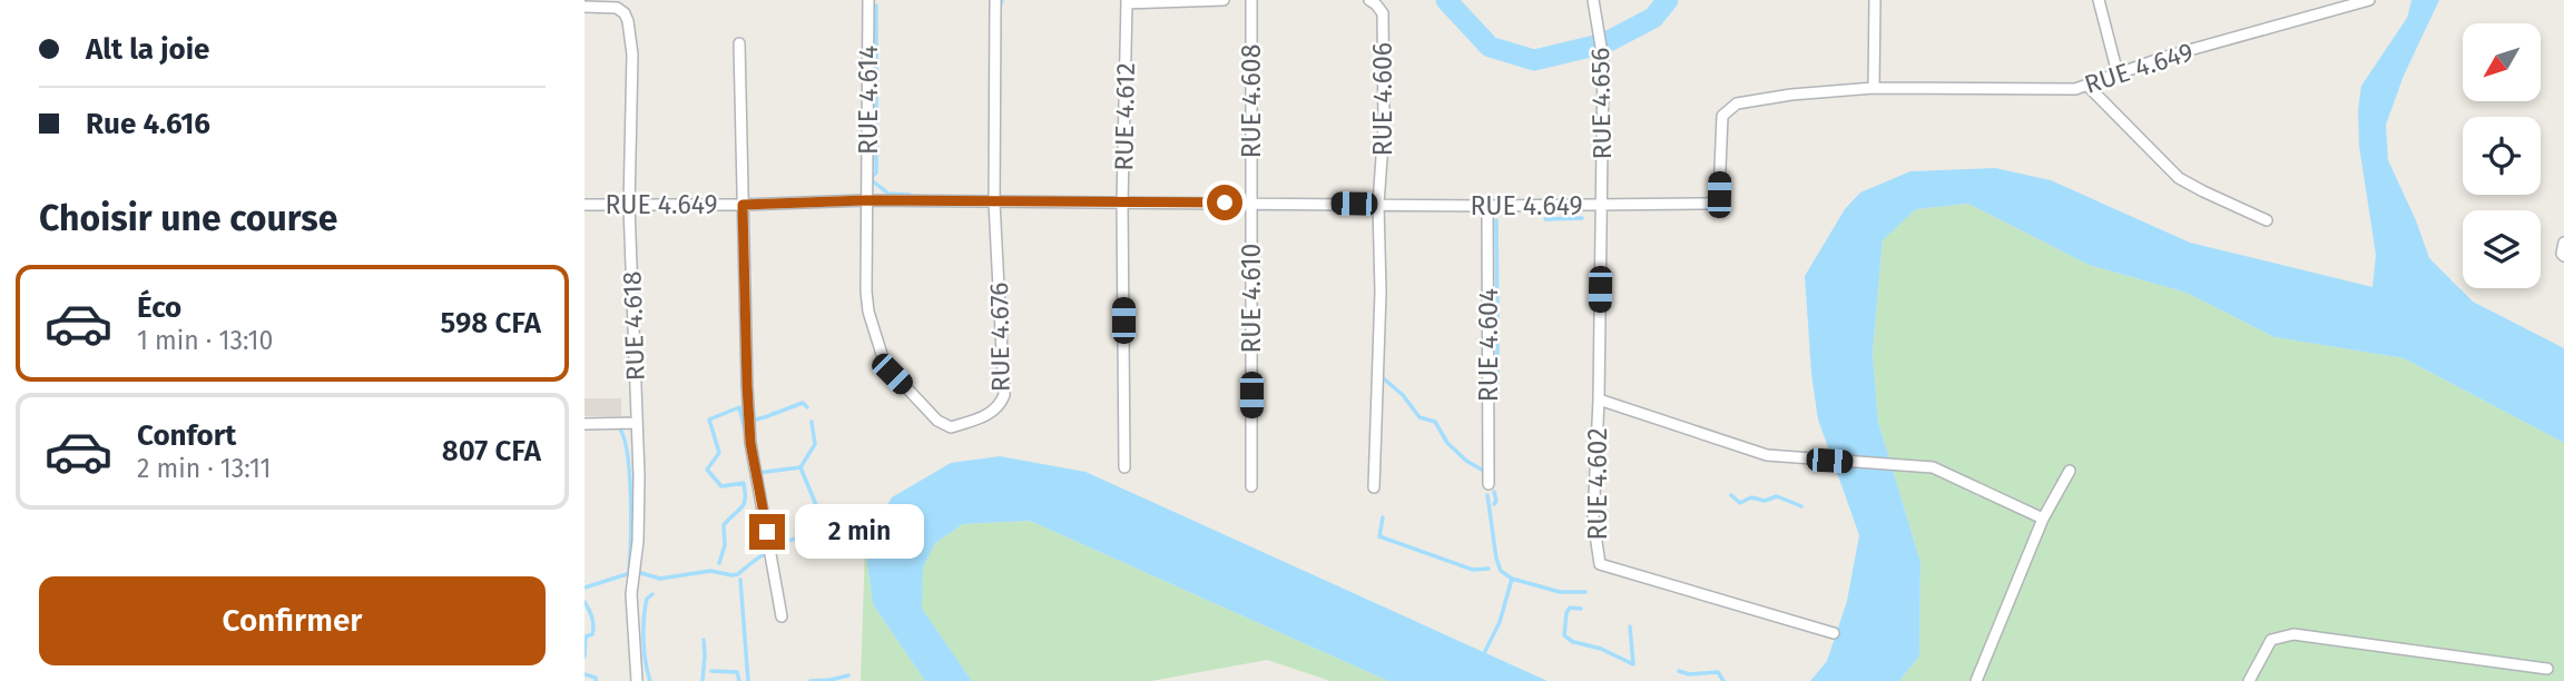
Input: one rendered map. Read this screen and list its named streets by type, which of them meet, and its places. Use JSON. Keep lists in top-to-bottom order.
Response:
{
  "streets": {
    "street": [
      "RUE 4.649",
      "RUE 4.606",
      "RUE 4.614",
      "RUE 4.608",
      "RUE 4.656",
      "RUE 4.612",
      "RUE 4.610",
      "RUE 4.618",
      "RUE 4.676",
      "RUE 4.604",
      "RUE 4.602"
    ]
  },
  "crossings": [
    ["RUE 4.649", "RUE 4.606"],
    ["RUE 4.649", "RUE 4.614"],
    ["RUE 4.649", "RUE 4.608"],
    ["RUE 4.649", "RUE 4.656"],
    ["RUE 4.649", "RUE 4.612"],
    ["RUE 4.649", "RUE 4.610"],
    ["RUE 4.649", "RUE 4.618"],
    ["RUE 4.649", "RUE 4.676"],
    ["RUE 4.649", "RUE 4.604"],
    ["RUE 4.649", "RUE 4.602"],
    ["RUE 4.614", "RUE 4.676"],
    ["RUE 4.608", "RUE 4.610"],
    ["RUE 4.656", "RUE 4.602"]
  ],
  "north": "bottom left",
  "page": {
    "banner": ["Alt la joie", "Rue 4.616"],
    "heading": "Choisir une course",
    "list": [
      {
        "name": "Éco",
        "note": "1 min · 13:10",
        "value": "598 CFA"
      },
      {
        "name": "Confort",
        "note": "2 min · 13:11",
        "value": "807 CFA"
      }
    ],
    "bubble": "2 min",
    "buttons": "Confirmer"
  }
}
